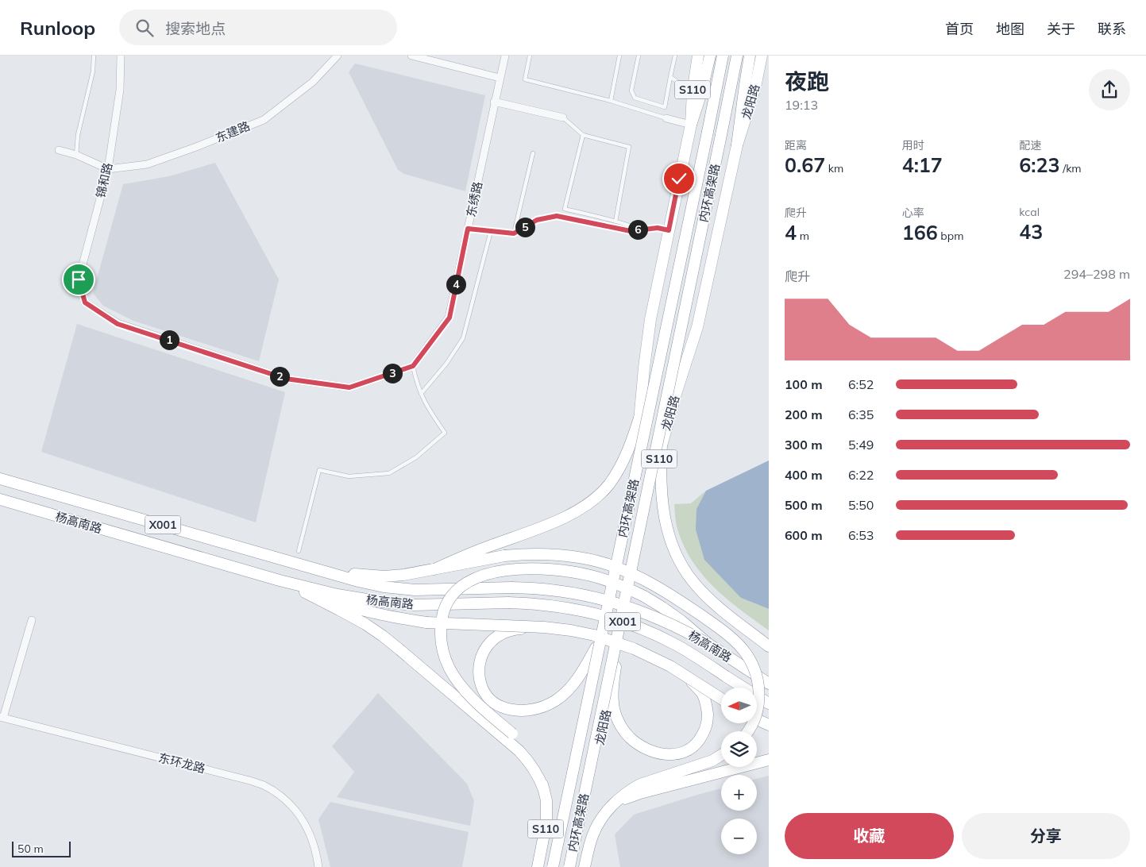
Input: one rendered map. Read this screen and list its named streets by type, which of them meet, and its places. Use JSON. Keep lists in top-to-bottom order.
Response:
{
  "streets": {
    "main road": [
      "S110",
      "龙阳路",
      "内环高架路",
      "杨高南路",
      "X001"
    ],
    "street": [
      "东建路",
      "锦和路",
      "东绣路",
      "东环龙路"
    ]
  },
  "crossings": [
    ["东建路", "锦和路"],
    ["锦和路", "东绣路"]
  ],
  "scale_bar": "50 m",
  "north": "left",
  "page": {
    "header": "Runloop",
    "search": "搜索地点",
    "nav": [
      "首页",
      "地图",
      "关于",
      "联系"
    ],
    "heading": ["夜跑", "19:13"],
    "stats": [
      ["距离", "0.67 km"],
      ["用时", "4:17"],
      ["配速", "6:23 /km"],
      ["爬升", "4 m"],
      ["心率", "166 bpm"],
      ["kcal", "43"]
    ],
    "pins": [
      "5",
      "6",
      "4",
      "1",
      "3",
      "2"
    ],
    "chart": ["爬升", "294–298 m"],
    "list": [
      {
        "name": "100 m",
        "note": "6:52"
      },
      {
        "name": "200 m",
        "note": "6:35"
      },
      {
        "name": "300 m",
        "note": "5:49"
      },
      {
        "name": "400 m",
        "note": "6:22"
      },
      {
        "name": "500 m",
        "note": "5:50"
      },
      {
        "name": "600 m",
        "note": "6:53"
      }
    ],
    "map_buttons": ["+", "−"],
    "buttons": ["收藏", "分享"],
    "scale": "50 m"
  }
}
